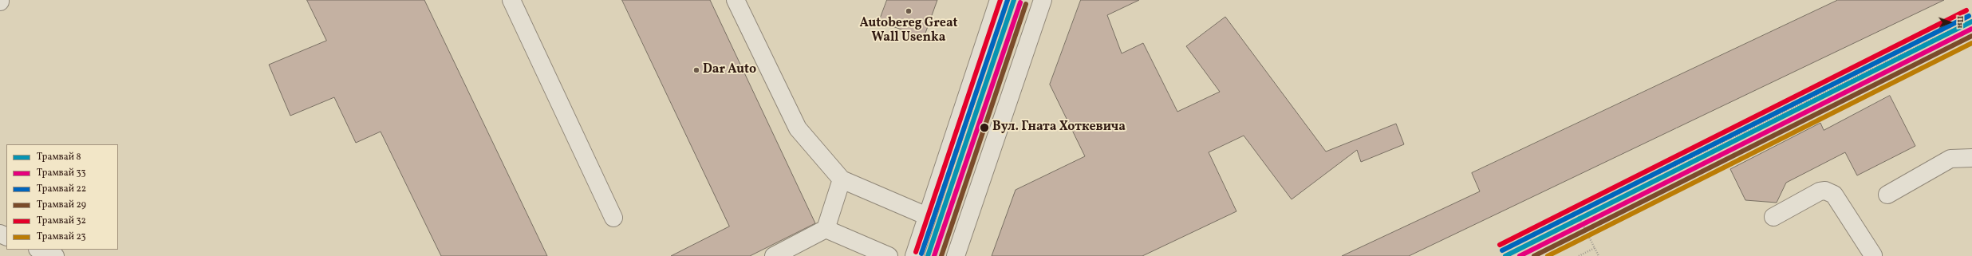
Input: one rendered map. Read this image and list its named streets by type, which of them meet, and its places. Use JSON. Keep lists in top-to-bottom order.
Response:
{
  "places": ["Autobereg Great Wall Usenka", "Dar Auto", "Вул. Гната Хоткевича"],
  "lines": [
    "tram line 8",
    "tram line 22",
    "tram line 32",
    "tram line 33",
    "tram line 29",
    "tram line 23"
  ],
  "legend": [
    "Трамвай 8",
    "Трамвай 33",
    "Трамвай 22",
    "Трамвай 29",
    "Трамвай 32",
    "Трамвай 23"
  ],
  "north": "right"
}
